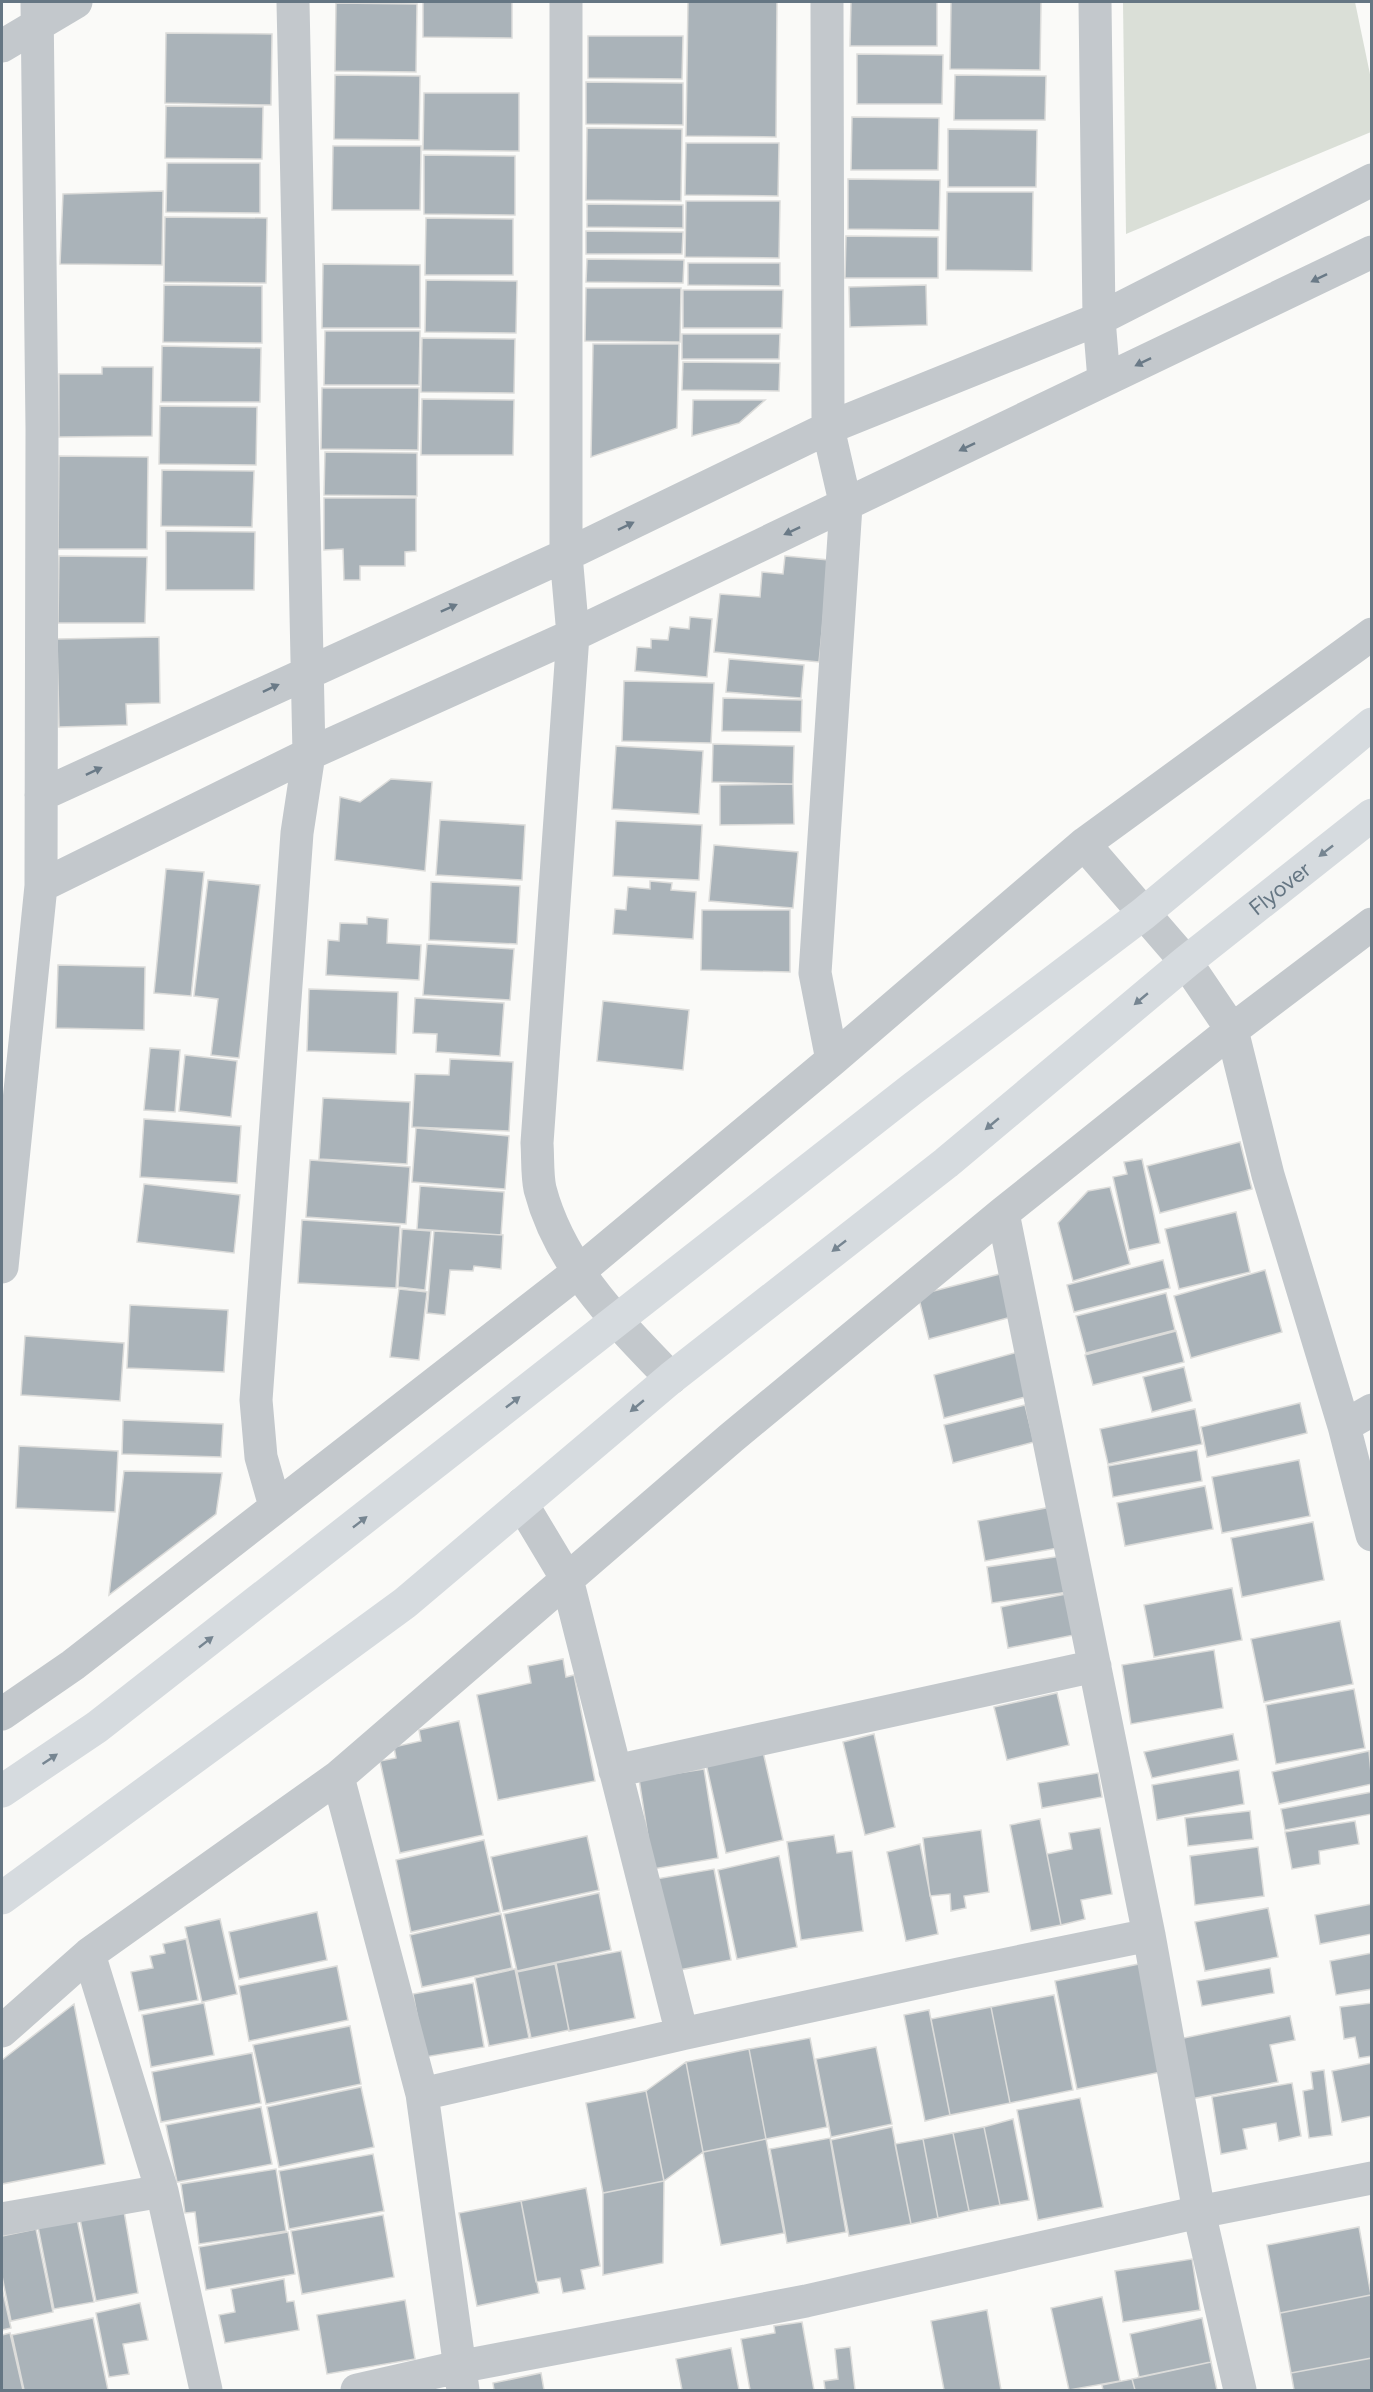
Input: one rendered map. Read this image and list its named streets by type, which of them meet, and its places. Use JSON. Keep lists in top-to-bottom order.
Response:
{
  "streets": {
    "main road": ["Flyover"]
  }
}
